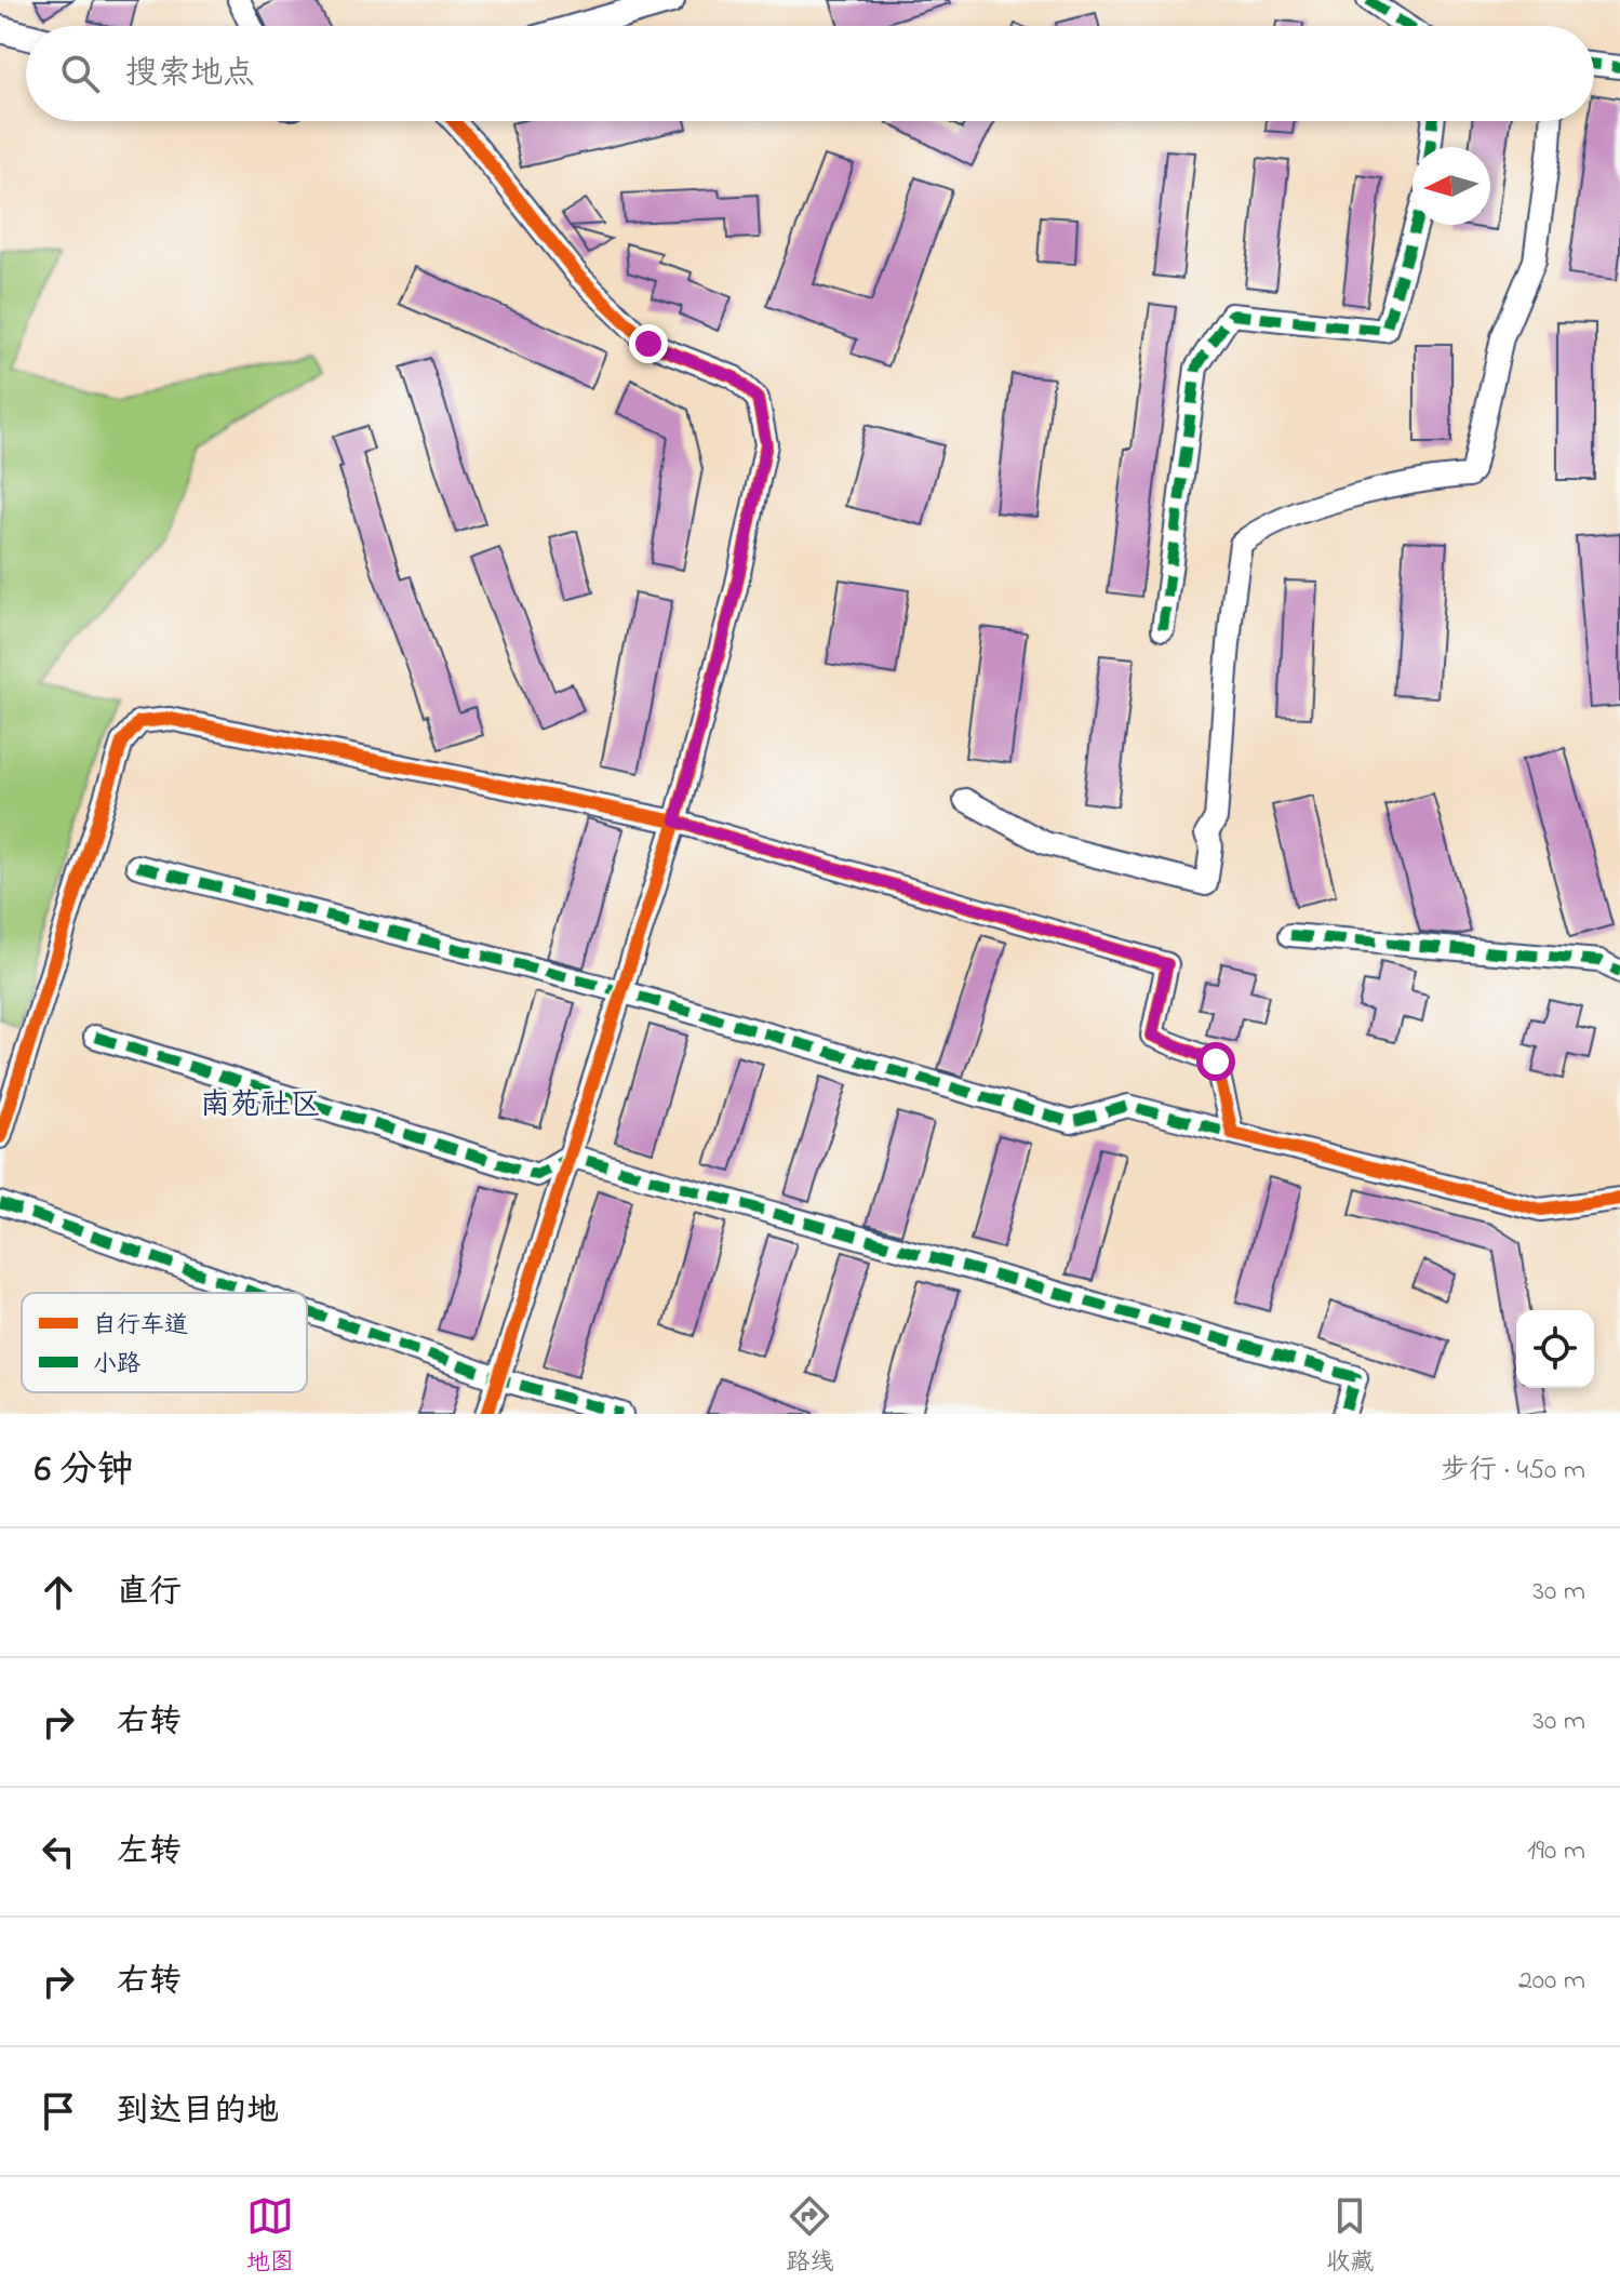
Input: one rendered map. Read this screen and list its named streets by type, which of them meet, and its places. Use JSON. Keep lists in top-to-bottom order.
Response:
{
  "districts": ["南苑社区"],
  "legend": ["自行车道", "小路"],
  "north": "left",
  "page": {
    "search": "搜索地点",
    "heading": ["6 分钟", "步行 · 450 m"],
    "list": [
      ["直行", "30 m"],
      ["右转", "30 m"],
      ["左转", "190 m"],
      ["右转", "200 m"],
      "到达目的地"
    ],
    "nav": ["地图", "路线", "收藏"]
  }
}
